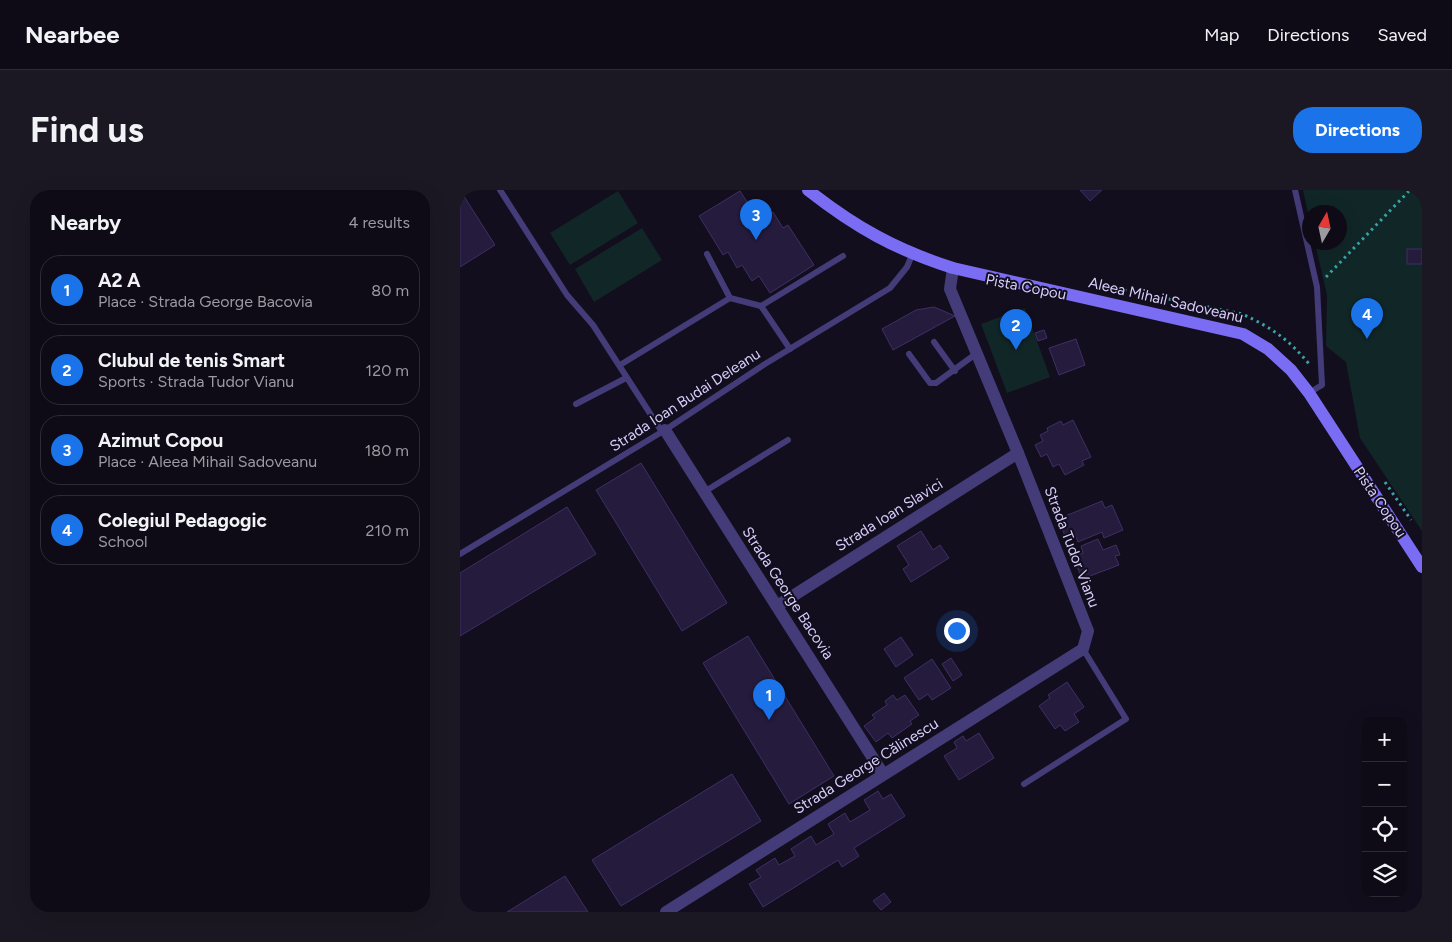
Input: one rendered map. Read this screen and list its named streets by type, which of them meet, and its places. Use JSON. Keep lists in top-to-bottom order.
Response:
{
  "streets": {
    "main road": ["Aleea Mihail Sadoveanu"],
    "street": [
      "Strada Ioan Slavici",
      "Strada Tudor Vianu",
      "Strada George Bacovia",
      "Strada George Călinescu"
    ],
    "lane": ["Strada Ioan Budai Deleanu"]
  },
  "crossings": [
    ["Aleea Mihail Sadoveanu", "Strada Ioan Budai Deleanu"],
    ["Aleea Mihail Sadoveanu", "Strada Tudor Vianu"],
    ["Strada Ioan Budai Deleanu", "Strada George Bacovia"],
    ["Strada Ioan Slavici", "Strada Tudor Vianu"],
    ["Strada Ioan Slavici", "Strada George Bacovia"],
    ["Strada Tudor Vianu", "Strada George Călinescu"],
    ["Strada George Bacovia", "Strada George Călinescu"]
  ],
  "north": "top",
  "page": {
    "header": "Nearbee",
    "nav": ["Map", "Directions", "Saved"],
    "buttons": "Directions",
    "title": "Find us",
    "heading": ["Nearby", "4 results"],
    "pins": [
      "3",
      "4",
      "2",
      "1"
    ],
    "list": [
      {
        "mark": "1",
        "name": "A2 A",
        "note": "Place · Strada George Bacovia",
        "value": "80 m"
      },
      {
        "mark": "2",
        "name": "Clubul de tenis Smart",
        "note": "Sports · Strada Tudor Vianu",
        "value": "120 m"
      },
      {
        "mark": "3",
        "name": "Azimut Copou",
        "note": "Place · Aleea Mihail Sadoveanu",
        "value": "180 m"
      },
      {
        "mark": "4",
        "name": "Colegiul Pedagogic",
        "note": "School",
        "value": "210 m"
      }
    ],
    "map_buttons": ["+", "−"]
  }
}
